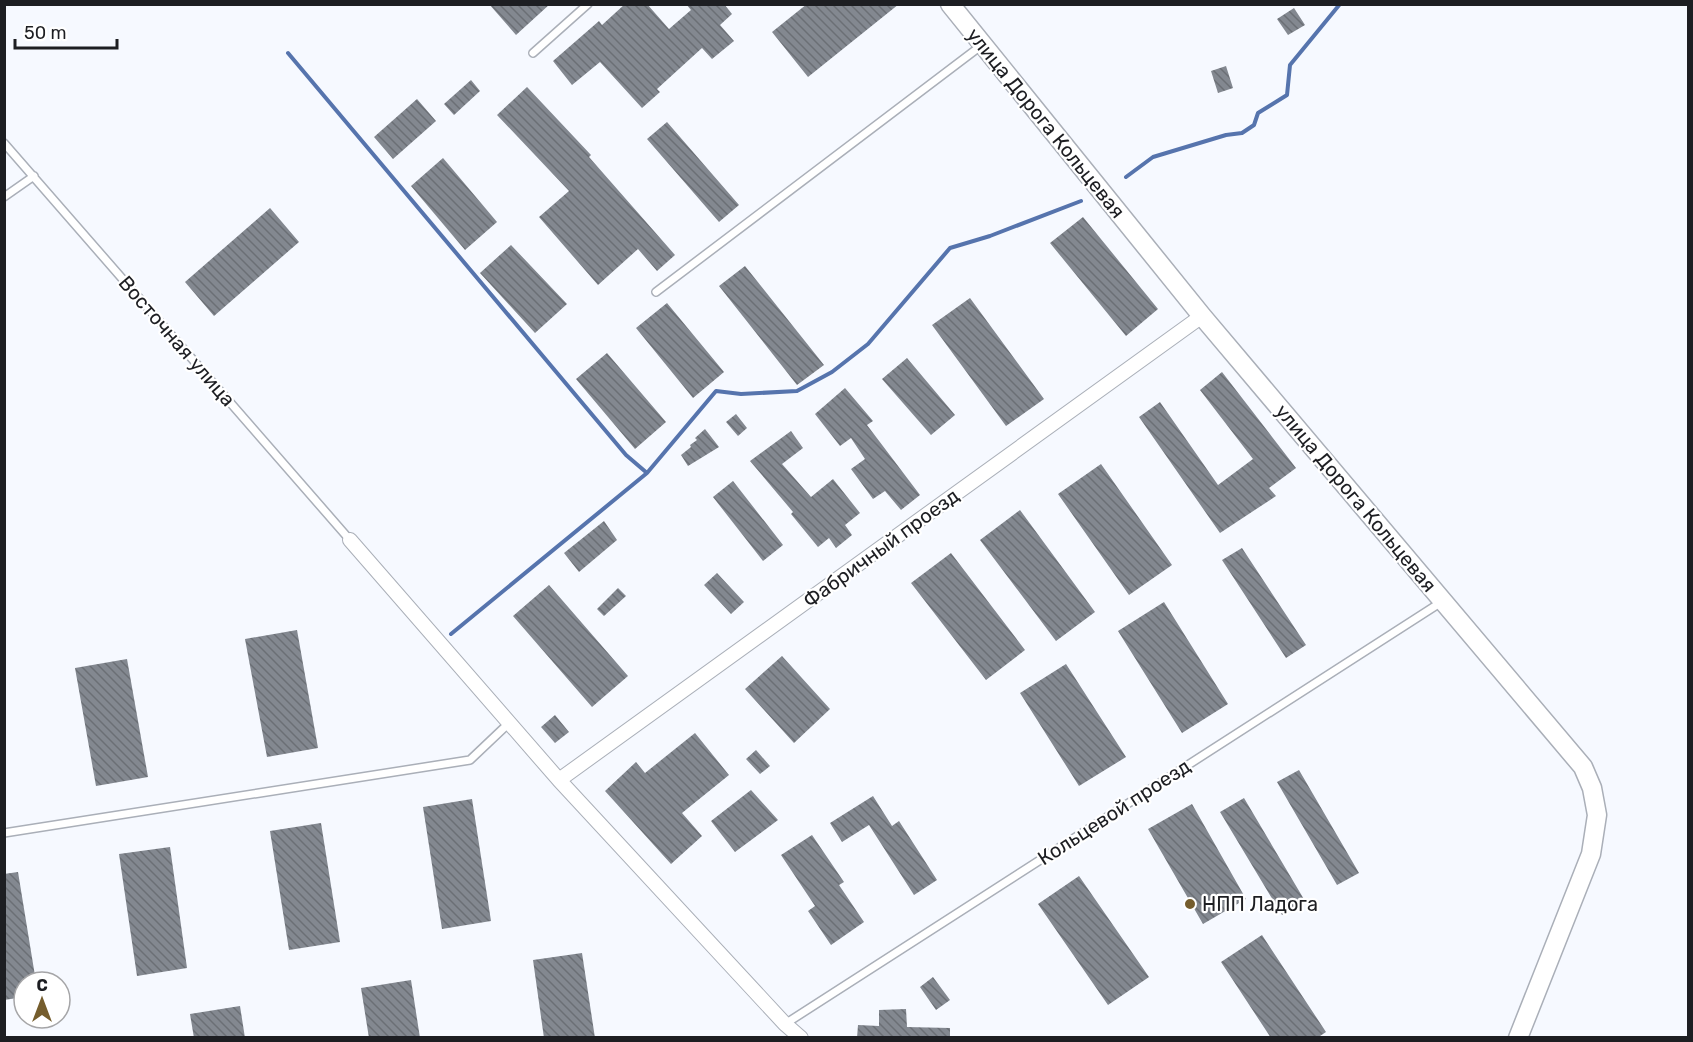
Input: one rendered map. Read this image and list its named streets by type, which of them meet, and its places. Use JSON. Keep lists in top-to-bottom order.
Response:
{
  "streets": {
    "street": ["улица Дорога Кольцевая", "Фабричный проезд"],
    "lane": ["Восточная улица", "Кольцевой проезд"]
  },
  "crossings": [
    ["улица Дорога Кольцевая", "Фабричный проезд"],
    ["улица Дорога Кольцевая", "Кольцевой проезд"]
  ],
  "places": ["НПП Ладога"],
  "scale_bar": "50 m",
  "north": "top"
}
